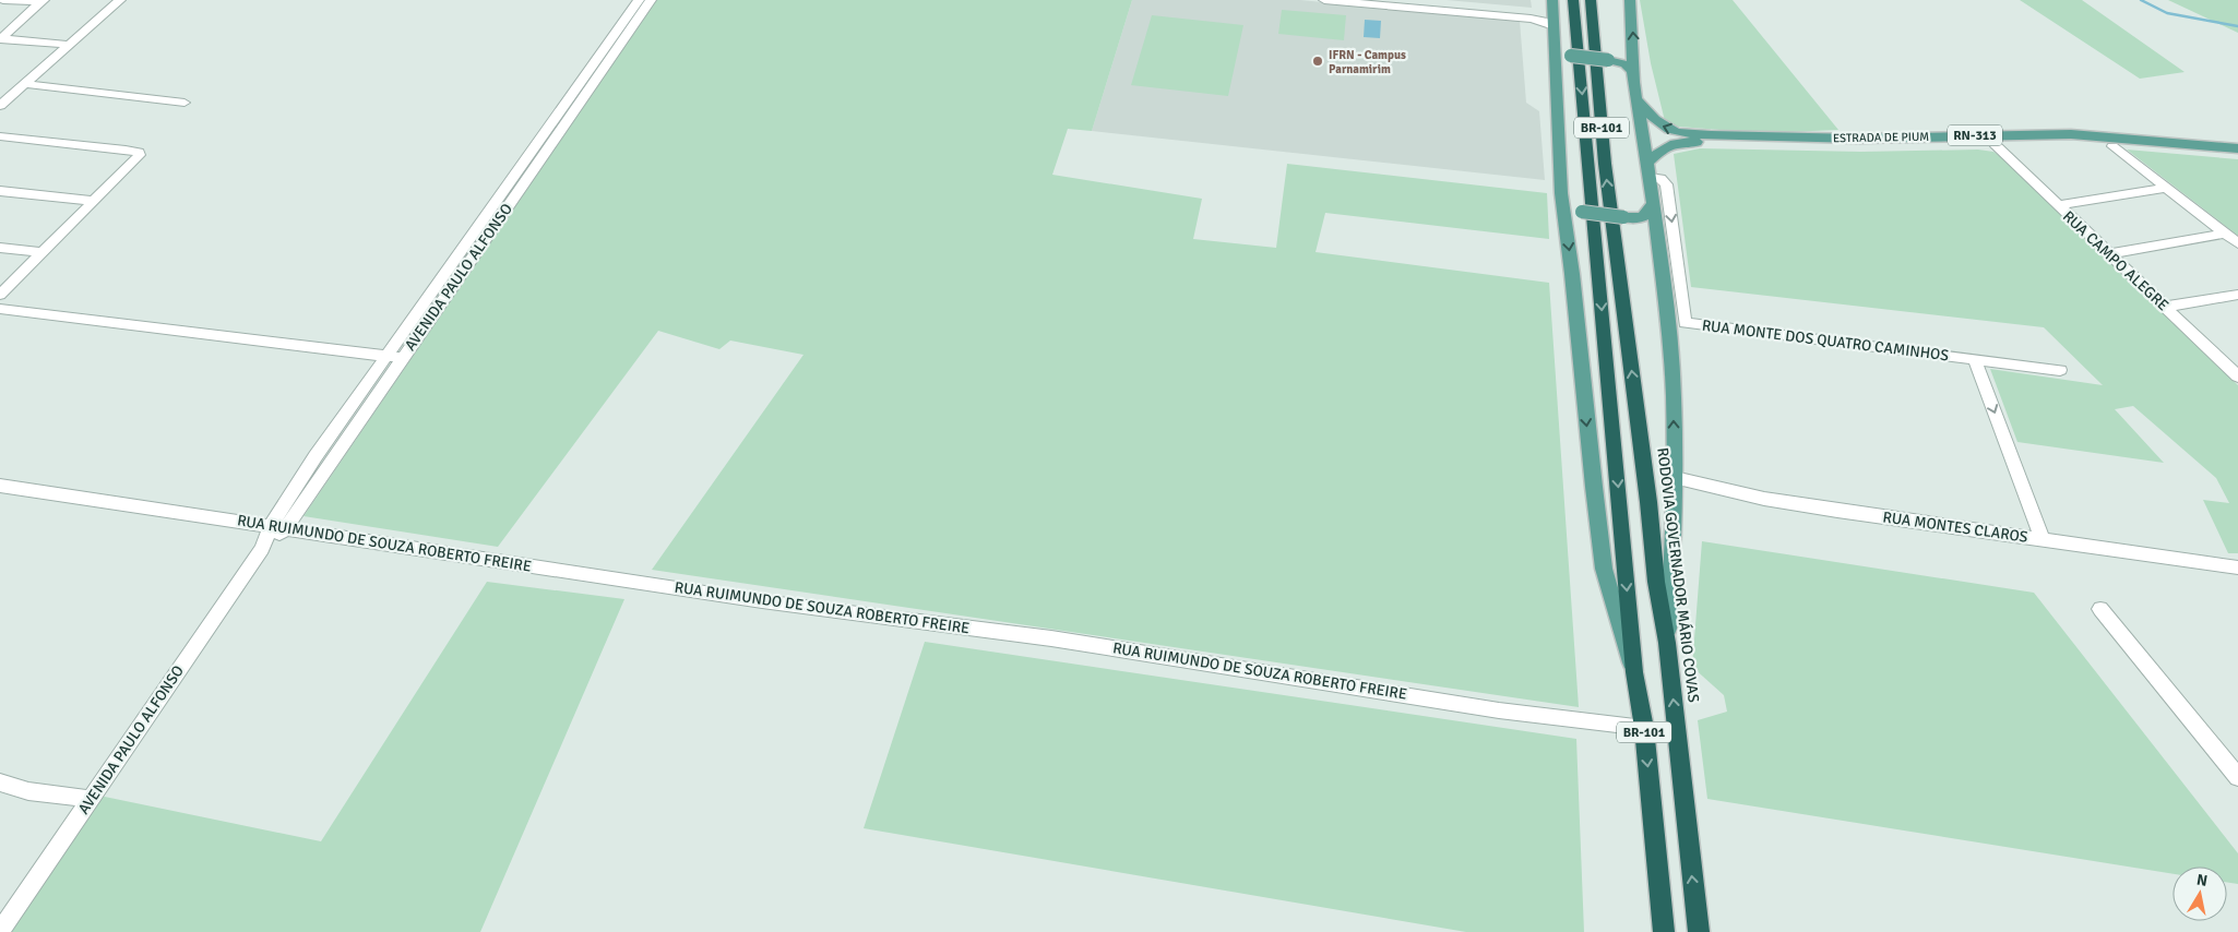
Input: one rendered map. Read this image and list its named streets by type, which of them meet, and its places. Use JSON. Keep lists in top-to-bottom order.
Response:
{
  "streets": {
    "highway": ["BR-101", "RODOVIA GOVERNADOR MÁRIO COVAS"],
    "main road": ["RN-313", "ESTRADA DE PIUM"],
    "street": [
      "RUA CAMPO ALEGRE",
      "AVENIDA PAULO ALFONSO",
      "RUA MONTE DOS QUATRO CAMINHOS",
      "RUA MONTES CLAROS",
      "RUA RUIMUNDO DE SOUZA ROBERTO FREIRE"
    ]
  },
  "crossings": [
    ["BR-101", "RUA RUIMUNDO DE SOUZA ROBERTO FREIRE"],
    ["ESTRADA DE PIUM", "RUA CAMPO ALEGRE"],
    ["AVENIDA PAULO ALFONSO", "RUA RUIMUNDO DE SOUZA ROBERTO FREIRE"]
  ],
  "places": ["IFRN - Campus Parnamirim"],
  "north": "top"
}
